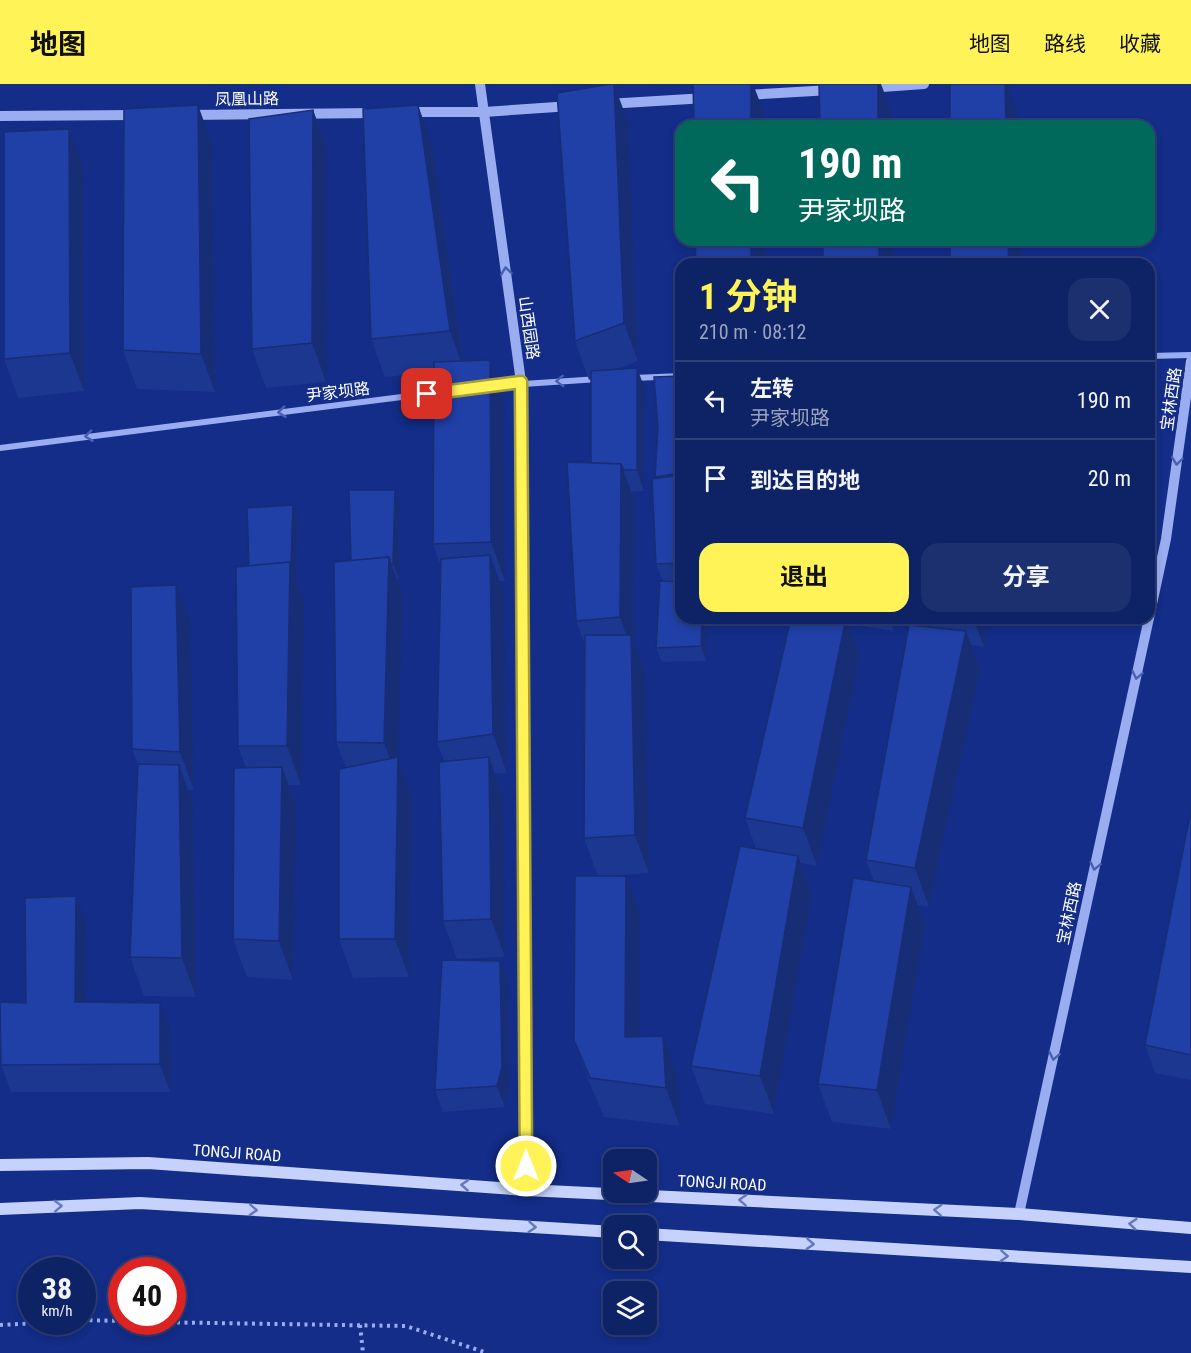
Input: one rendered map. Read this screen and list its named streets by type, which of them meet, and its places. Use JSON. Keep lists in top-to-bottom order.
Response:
{
  "streets": {
    "main road": ["TONGJI ROAD"],
    "street": [
      "凤凰山路",
      "山西园路",
      "尹家坝路",
      "宝林西路"
    ]
  },
  "crossings": [
    ["凤凰山路", "山西园路"],
    ["山西园路", "TONGJI ROAD"],
    ["宝林西路", "TONGJI ROAD"]
  ],
  "one_way": ["尹家坝路", "宝林西路"],
  "north": "left",
  "page": {
    "header": "地图",
    "nav": ["地图", "路线", "收藏"],
    "turn": ["190 m", "尹家坝路"],
    "heading": ["1 分钟", "210 m · 08:12"],
    "list": [
      {
        "name": "左转",
        "note": "尹家坝路",
        "value": "190 m"
      },
      {
        "name": "到达目的地",
        "value": "20 m"
      }
    ],
    "buttons": ["退出", "分享"],
    "speed": "38 km/h",
    "limit": "40"
  }
}
